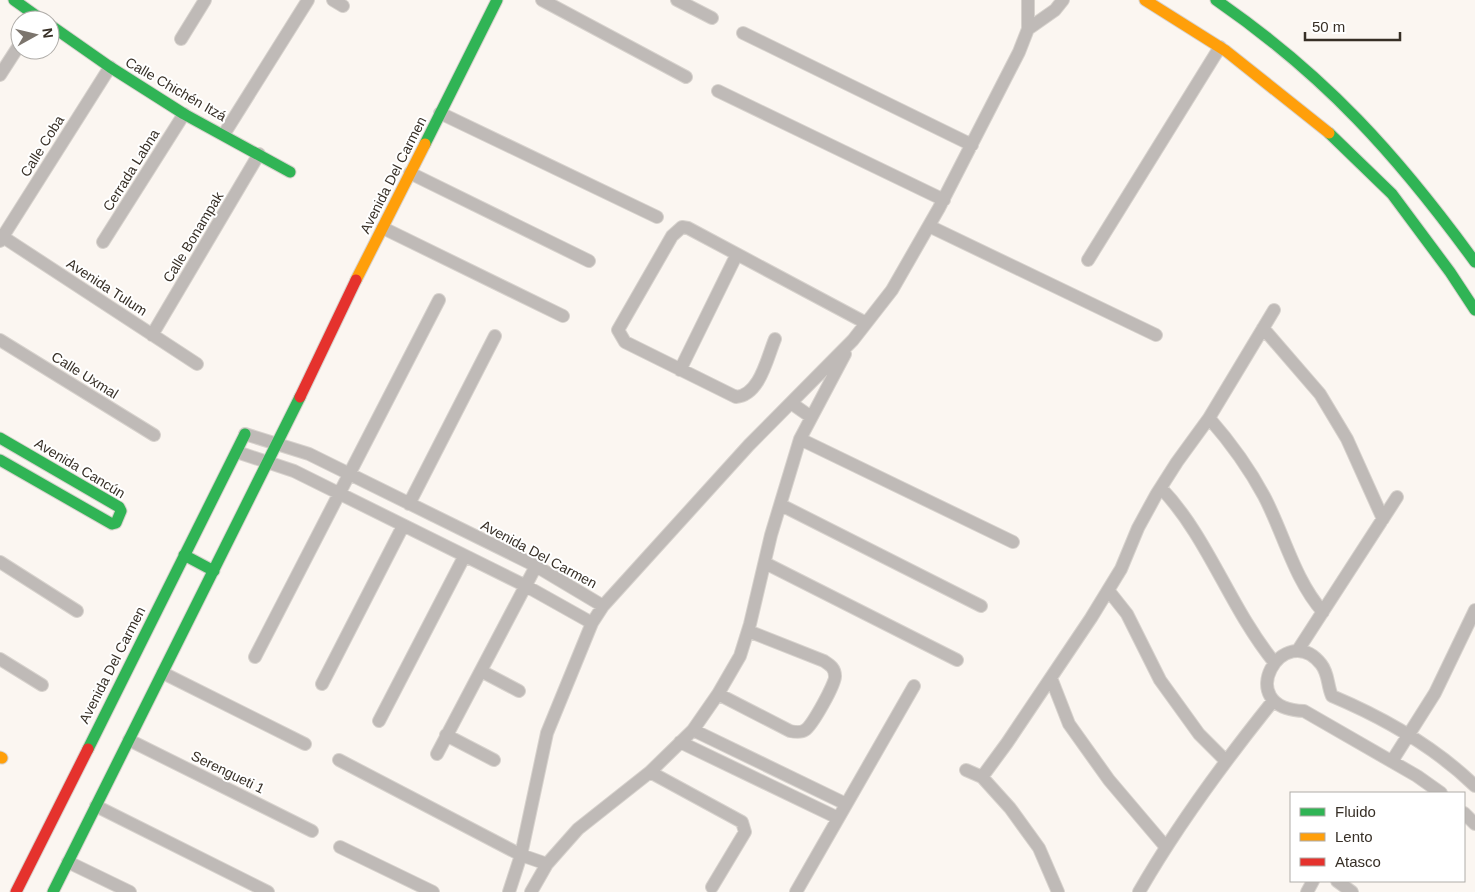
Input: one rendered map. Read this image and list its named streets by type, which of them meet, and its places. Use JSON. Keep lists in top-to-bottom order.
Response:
{
  "streets": {
    "main road": ["Calle Chichén Itzá", "Avenida Del Carmen", "Avenida Cancún"],
    "street": [
      "Calle Coba",
      "Cerrada Labna",
      "Calle Bonampak",
      "Avenida Tulum",
      "Calle Uxmal",
      "Serengueti 1"
    ]
  },
  "crossings": [
    ["Calle Chichén Itzá", "Calle Coba"],
    ["Calle Chichén Itzá", "Cerrada Labna"],
    ["Calle Chichén Itzá", "Calle Bonampak"],
    ["Calle Coba", "Avenida Tulum"],
    ["Avenida Del Carmen", "Serengueti 1"],
    ["Calle Bonampak", "Avenida Tulum"]
  ],
  "legend": ["Fluido", "Lento", "Atasco"],
  "scale_bar": "50 m",
  "north": "right"
}
